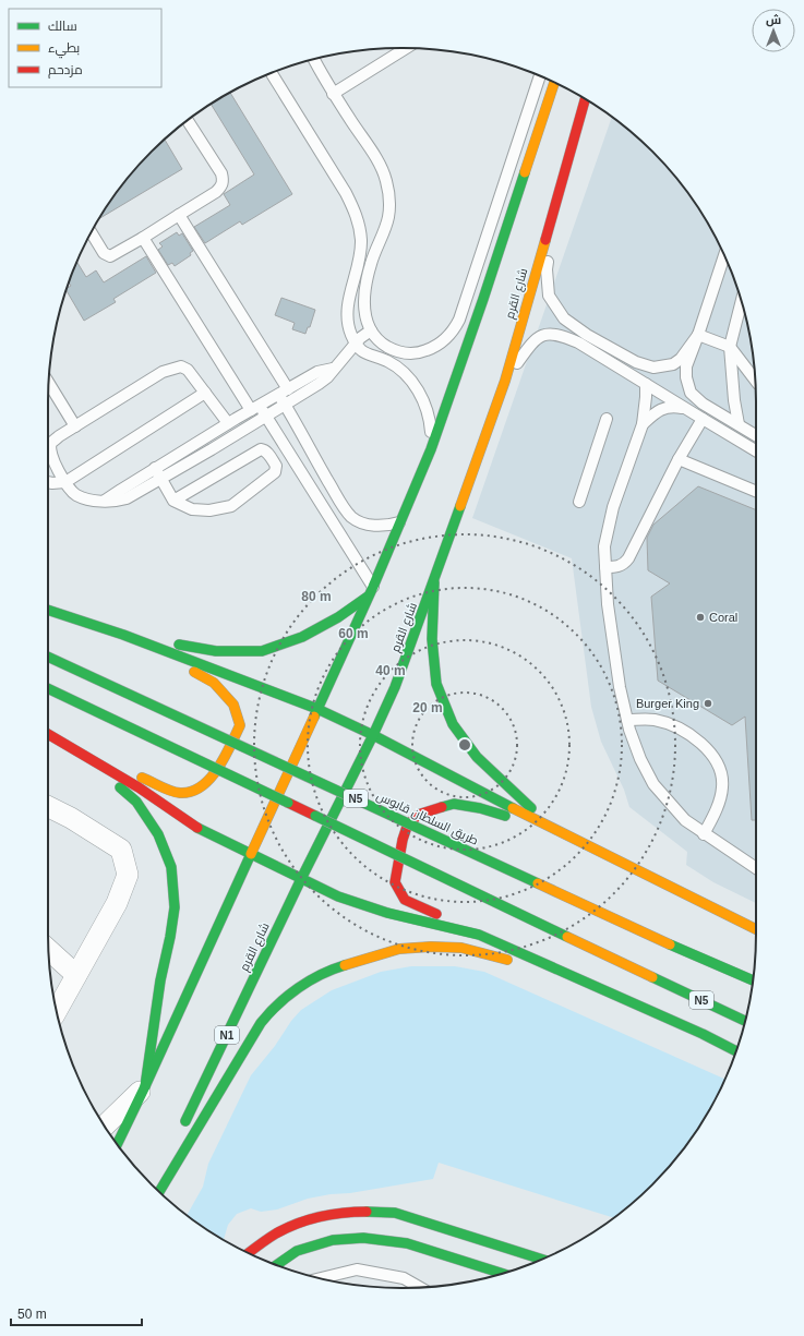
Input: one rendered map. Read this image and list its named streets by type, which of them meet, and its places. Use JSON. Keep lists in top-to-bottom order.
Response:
{
  "streets": {
    "main road": [
      "شارع القرم",
      "N5",
      "طريق السلطان قابوس",
      "N1"
    ]
  },
  "places": ["Coral", "Burger King"],
  "legend": ["سالك", "بطيء", "مزدحم"],
  "scale_bar": "50 m",
  "north": "top",
  "rings": [
    "80 m",
    "60 m",
    "40 m",
    "20 m"
  ]
}
